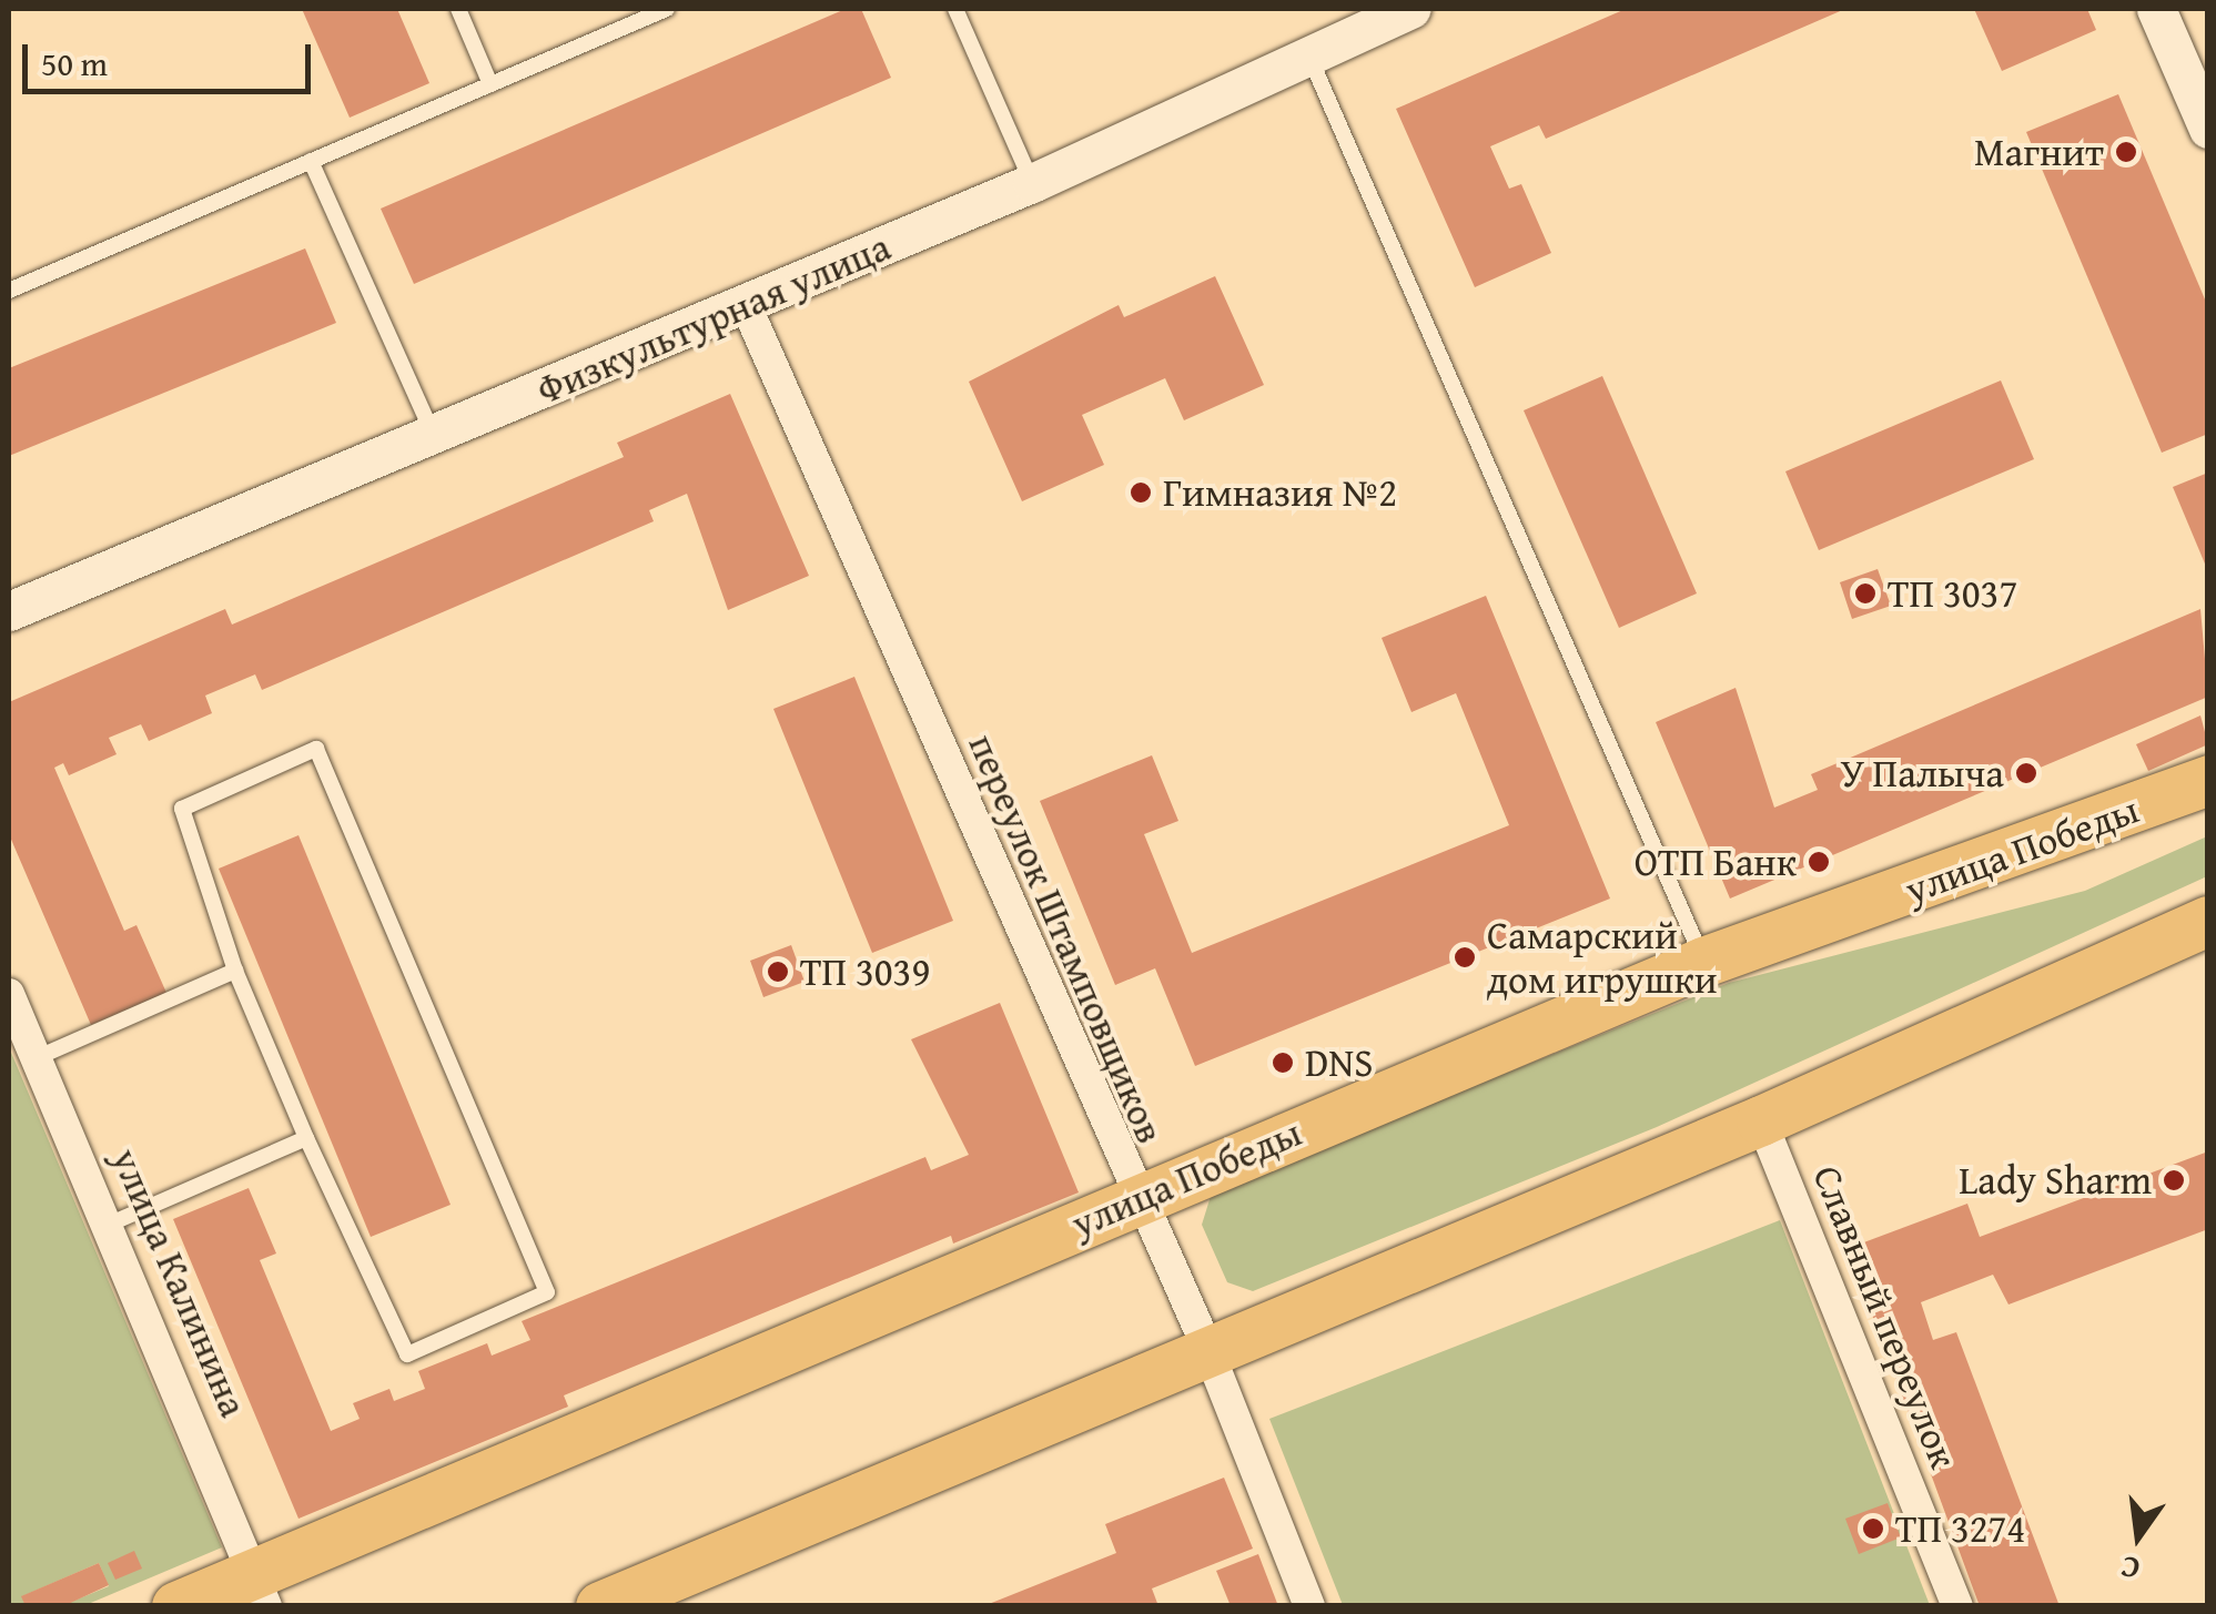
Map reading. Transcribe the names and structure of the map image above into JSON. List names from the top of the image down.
{
  "streets": {
    "main road": ["улица Победы"],
    "street": [
      "Физкультурная улица",
      "переулок Штамповщиков",
      "улица Калинина",
      "Славный переулок"
    ]
  },
  "crossings": [
    ["Физкультурная улица", "переулок Штамповщиков"],
    ["улица Победы", "переулок Штамповщиков"],
    ["улица Победы", "улица Калинина"]
  ],
  "places": [
    "Магнит",
    "Гимназия №2",
    "ТП 3037",
    "У Палыча",
    "ОТП Банк",
    "Самарский дом игрушки",
    "ТП 3039",
    "DNS",
    "Lady Sharm",
    "ТП 3274"
  ],
  "scale_bar": "50 m",
  "north": "bottom"
}
